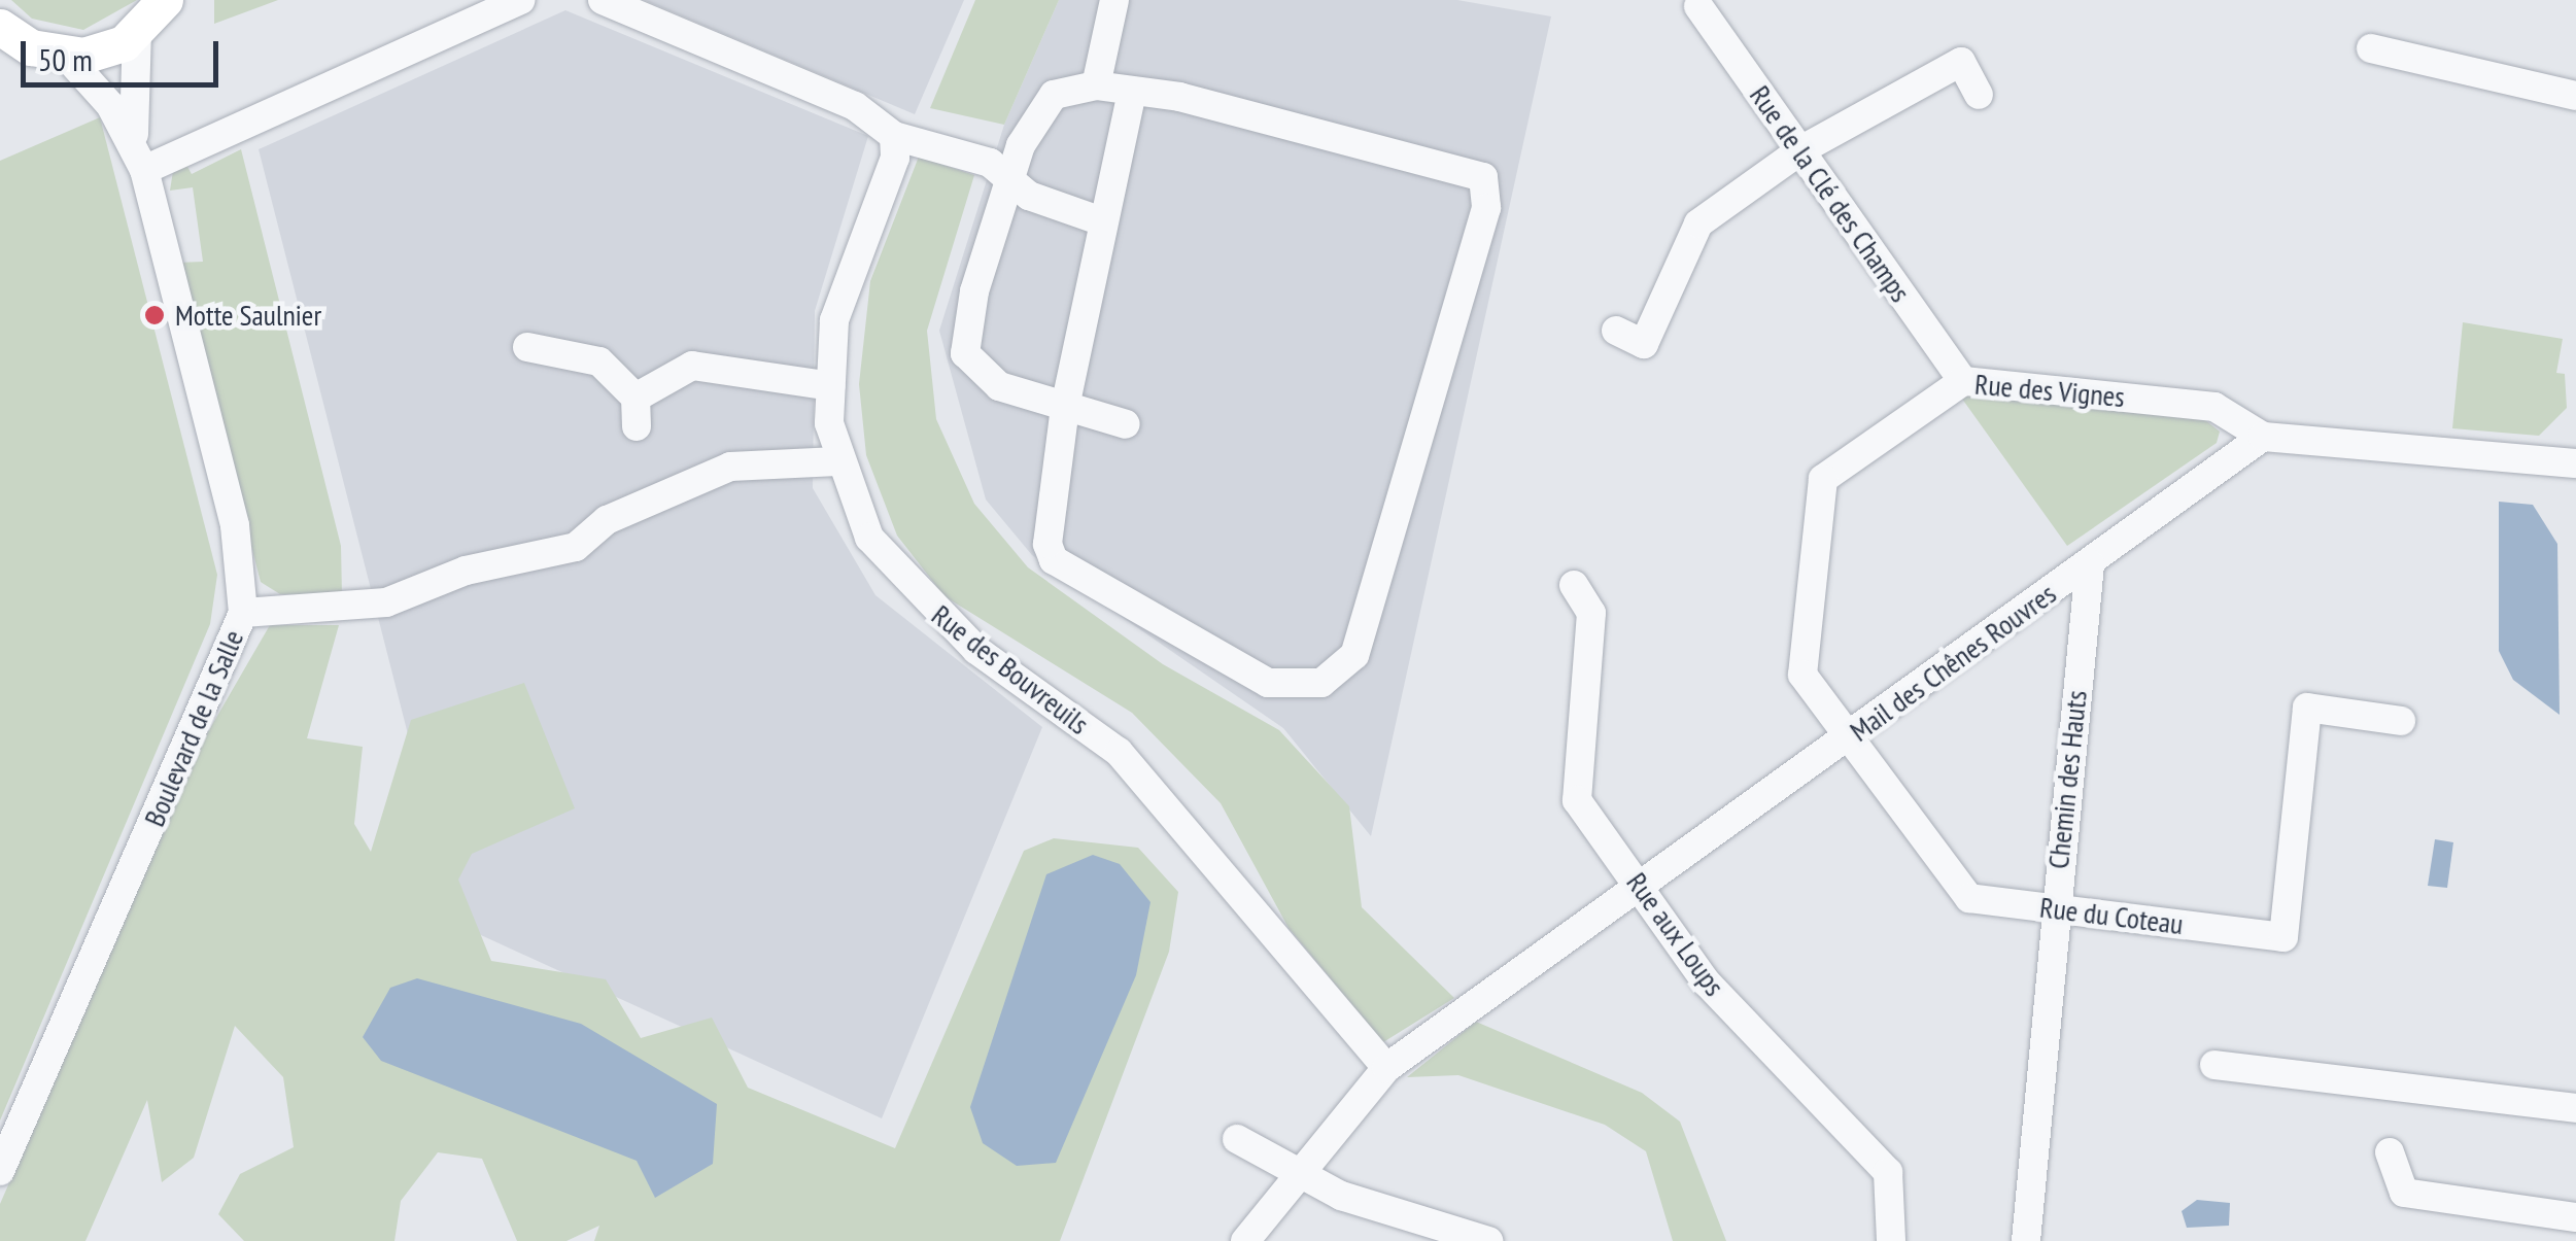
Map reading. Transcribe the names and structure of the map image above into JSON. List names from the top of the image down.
{
  "streets": {
    "street": [
      "Rue de la Clé des Champs",
      "Rue des Vignes",
      "Mail des Chênes Rouvres",
      "Rue des Bouvreuils",
      "Boulevard de la Salle",
      "Chemin des Hauts",
      "Rue du Coteau",
      "Rue aux Loups"
    ]
  },
  "crossings": [
    ["Rue de la Clé des Champs", "Rue des Vignes"],
    ["Rue des Vignes", "Mail des Chênes Rouvres"],
    ["Rue des Vignes", "Rue du Coteau"],
    ["Mail des Chênes Rouvres", "Rue des Bouvreuils"],
    ["Mail des Chênes Rouvres", "Chemin des Hauts"],
    ["Mail des Chênes Rouvres", "Rue du Coteau"],
    ["Mail des Chênes Rouvres", "Rue aux Loups"],
    ["Chemin des Hauts", "Rue du Coteau"]
  ],
  "places": ["Motte Saulnier"],
  "scale_bar": "50 m"
}
